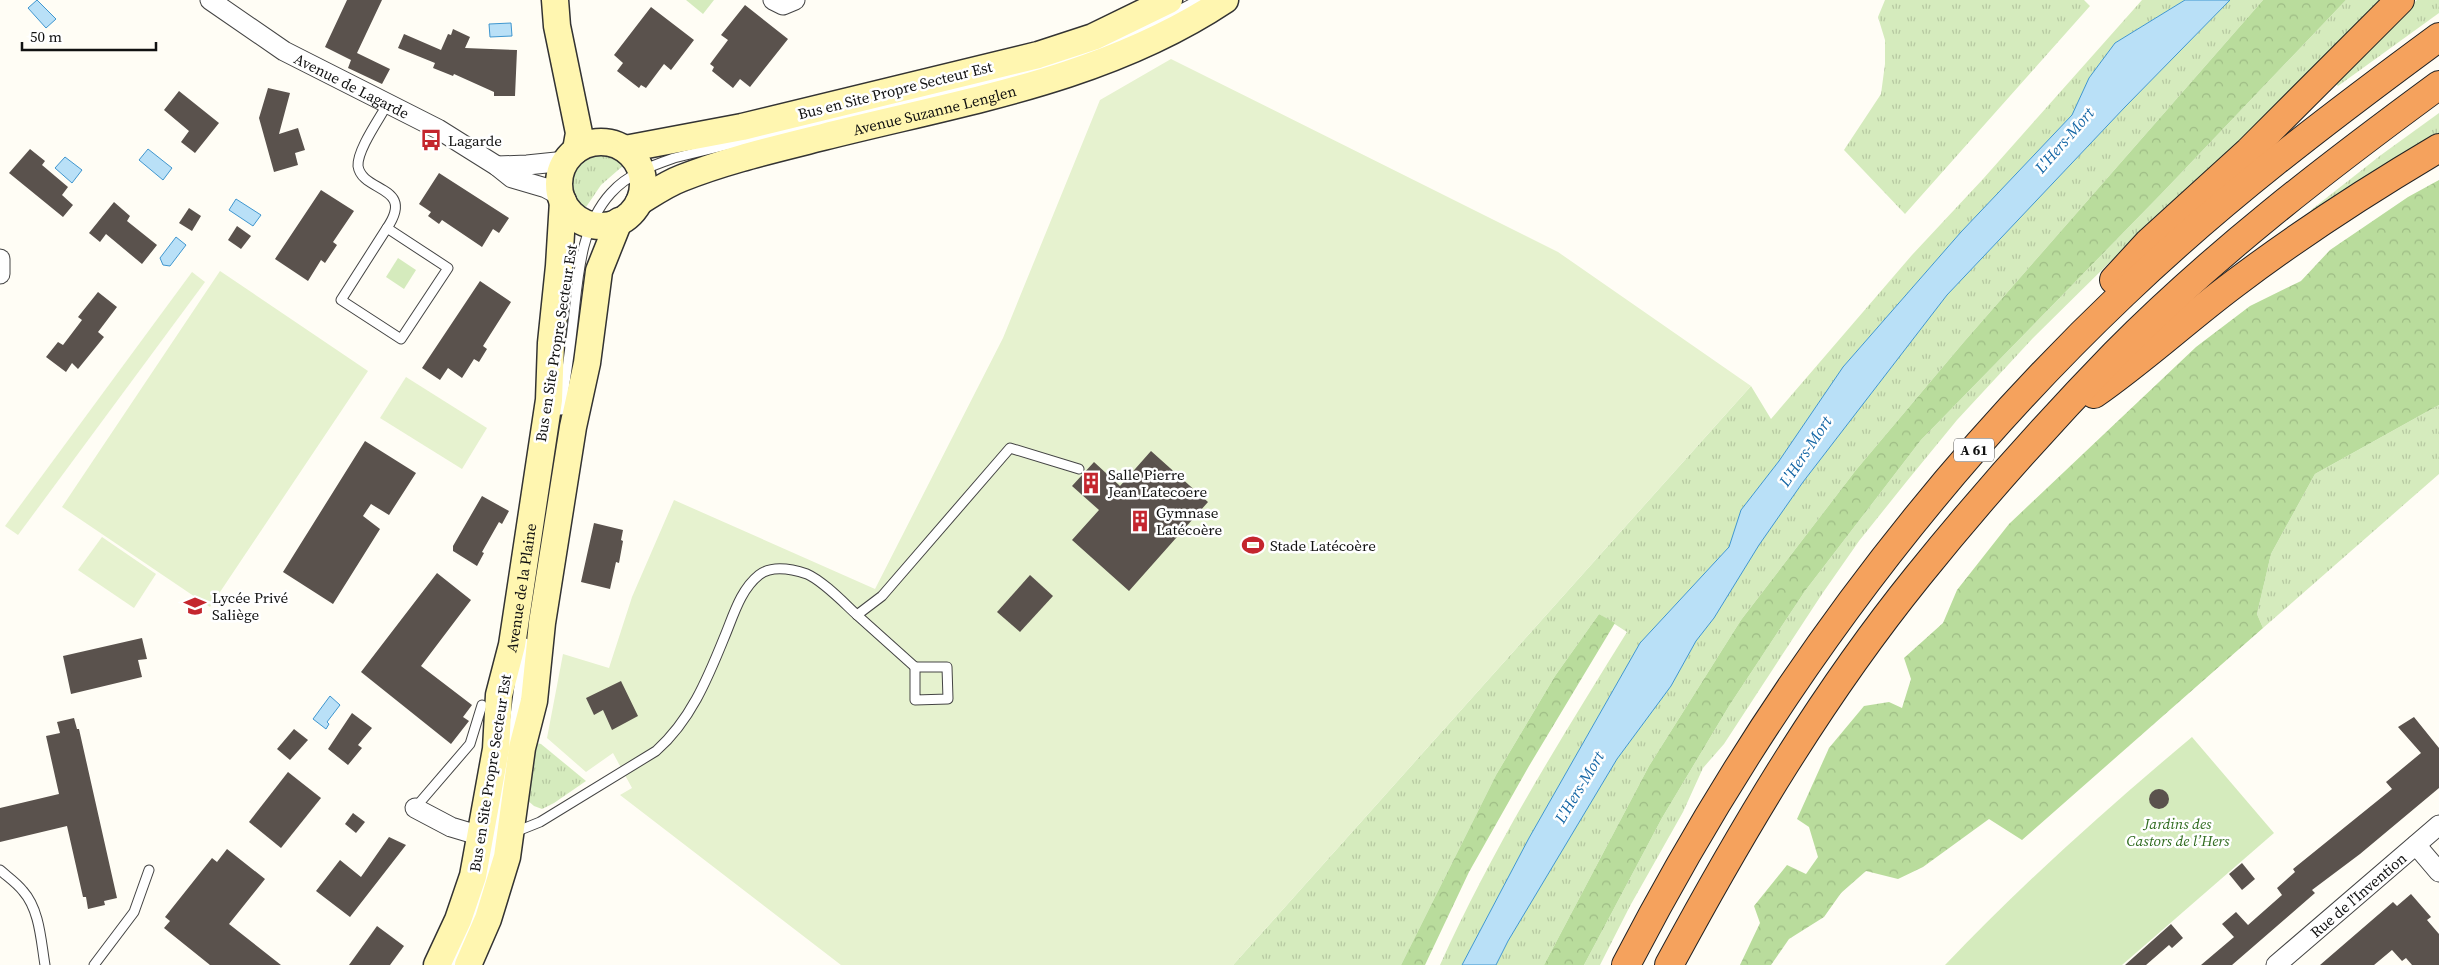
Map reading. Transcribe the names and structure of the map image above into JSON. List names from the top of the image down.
{
  "streets": {
    "highway": ["A 61"],
    "street": [
      "Avenue de Lagarde",
      "Avenue Suzanne Lenglen",
      "Avenue de la Plaine",
      "Rue de l'Invention"
    ],
    "lane": ["Bus en Site Propre Secteur Est"]
  },
  "crossings": [
    ["Avenue de Lagarde", "Avenue de la Plaine"],
    ["Avenue Suzanne Lenglen", "Avenue de la Plaine"]
  ],
  "water": ["L'Hers-Mort"],
  "parks": ["Jardins des Castors de l’Hers"],
  "places": {
    "bus stop": ["Lagarde"],
    "building": ["Salle Pierre Jean Latecoere", "Gymnase Latécoère"],
    "sports": ["Stade Latécoère"],
    "school or university": ["Lycée Privé Saliège"]
  },
  "scale_bar": "50 m"
}
